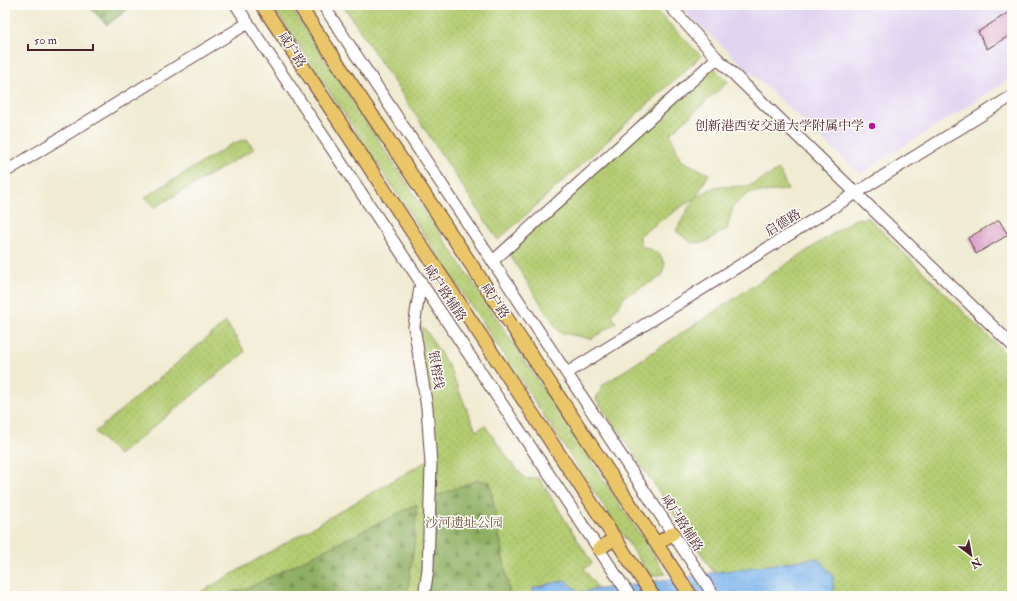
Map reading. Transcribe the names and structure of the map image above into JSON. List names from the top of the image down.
{
  "streets": {
    "main road": ["咸户路"],
    "street": ["启德路", "咸户路辅路", "银榕线"]
  },
  "crossings": [
    ["启德路", "咸户路辅路"],
    ["咸户路辅路", "银榕线"]
  ],
  "parks": ["沙河遗址公园"],
  "places": ["创新港西安交通大学附属中学"],
  "scale_bar": "50 m",
  "north": "bottom right"
}
